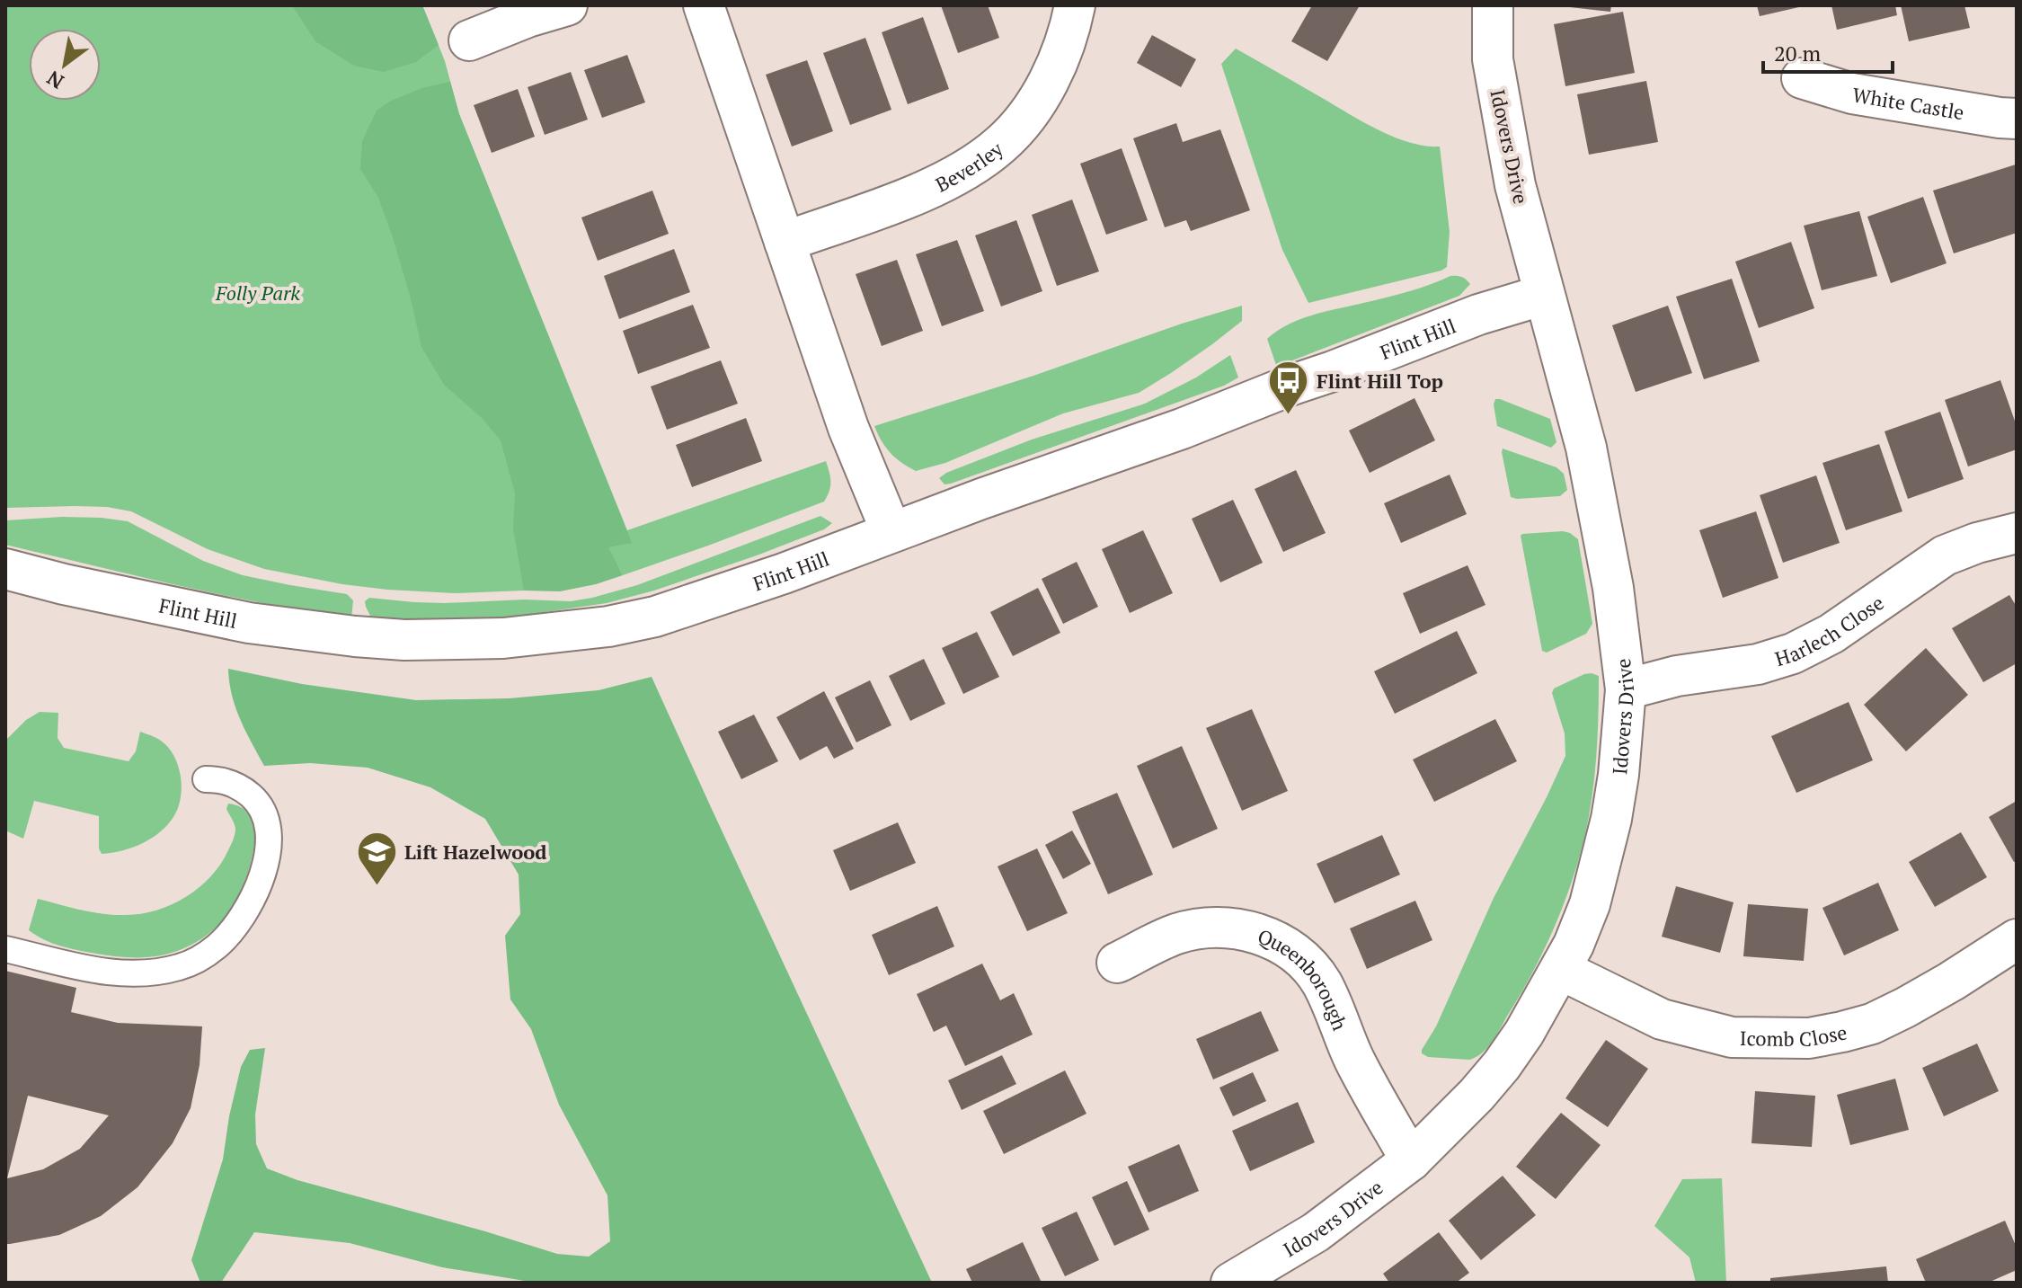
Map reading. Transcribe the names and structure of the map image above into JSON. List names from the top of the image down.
{
  "streets": {
    "street": [
      "White Castle",
      "Idovers Drive",
      "Beverley",
      "Flint Hill",
      "Harlech Close",
      "Queenborough",
      "Icomb Close"
    ]
  },
  "crossings": [
    ["Idovers Drive", "Flint Hill"],
    ["Idovers Drive", "Harlech Close"],
    ["Idovers Drive", "Queenborough"],
    ["Idovers Drive", "Icomb Close"]
  ],
  "parks": ["Folly Park"],
  "places": {
    "bus stop": ["Flint Hill Top"],
    "school or university": ["Lift Hazelwood"]
  },
  "scale_bar": "20 m",
  "north": "bottom left"
}
